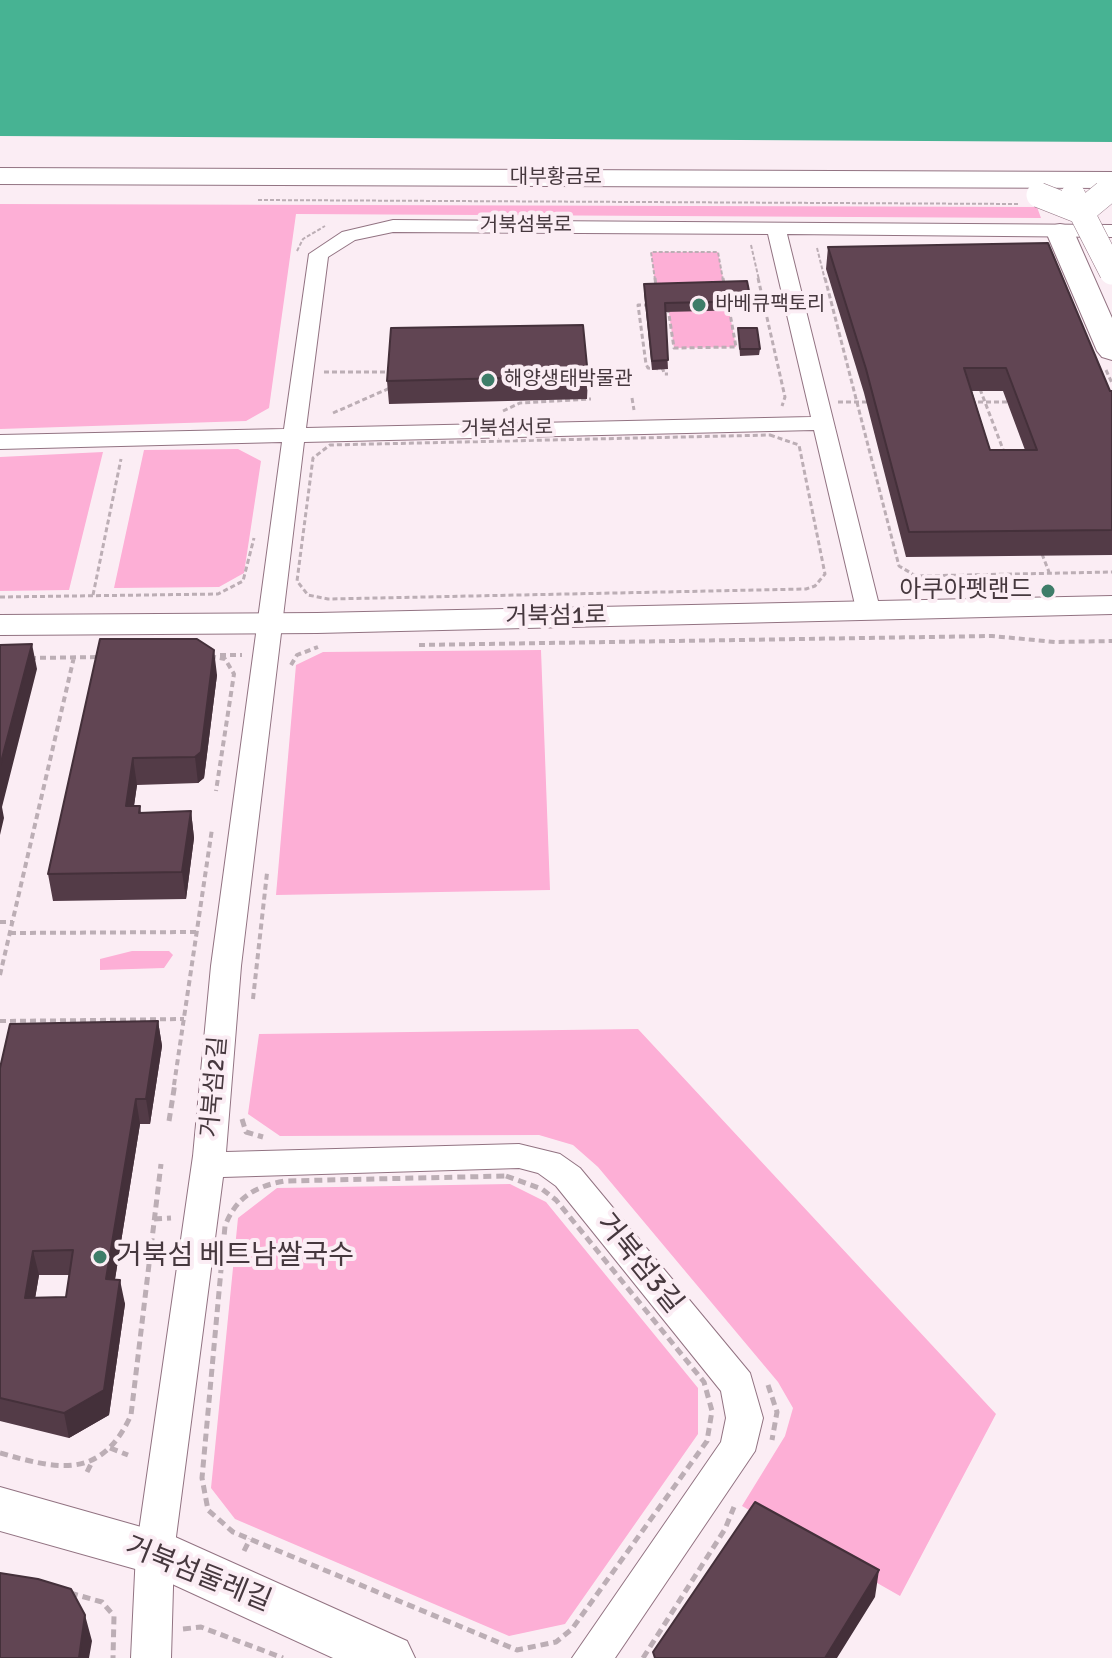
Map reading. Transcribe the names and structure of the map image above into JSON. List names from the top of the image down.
{
  "streets": {
    "main road": ["대부황금로"],
    "street": [
      "거북섬북로",
      "거북섬서로",
      "거북섬1로",
      "거북섬2길",
      "거북섬3길",
      "거북섬둘레길"
    ]
  },
  "crossings": [
    ["거북섬북로", "거북섬서로"],
    ["거북섬북로", "거북섬1로"],
    ["거북섬북로", "거북섬2길"],
    ["거북섬1로", "거북섬2길"],
    ["거북섬2길", "거북섬3길"],
    ["거북섬2길", "거북섬둘레길"]
  ],
  "places": [
    "바베큐팩토리",
    "해양생태박물관",
    "아쿠아펫랜드",
    "거북섬 베트남쌀국수"
  ]
}
